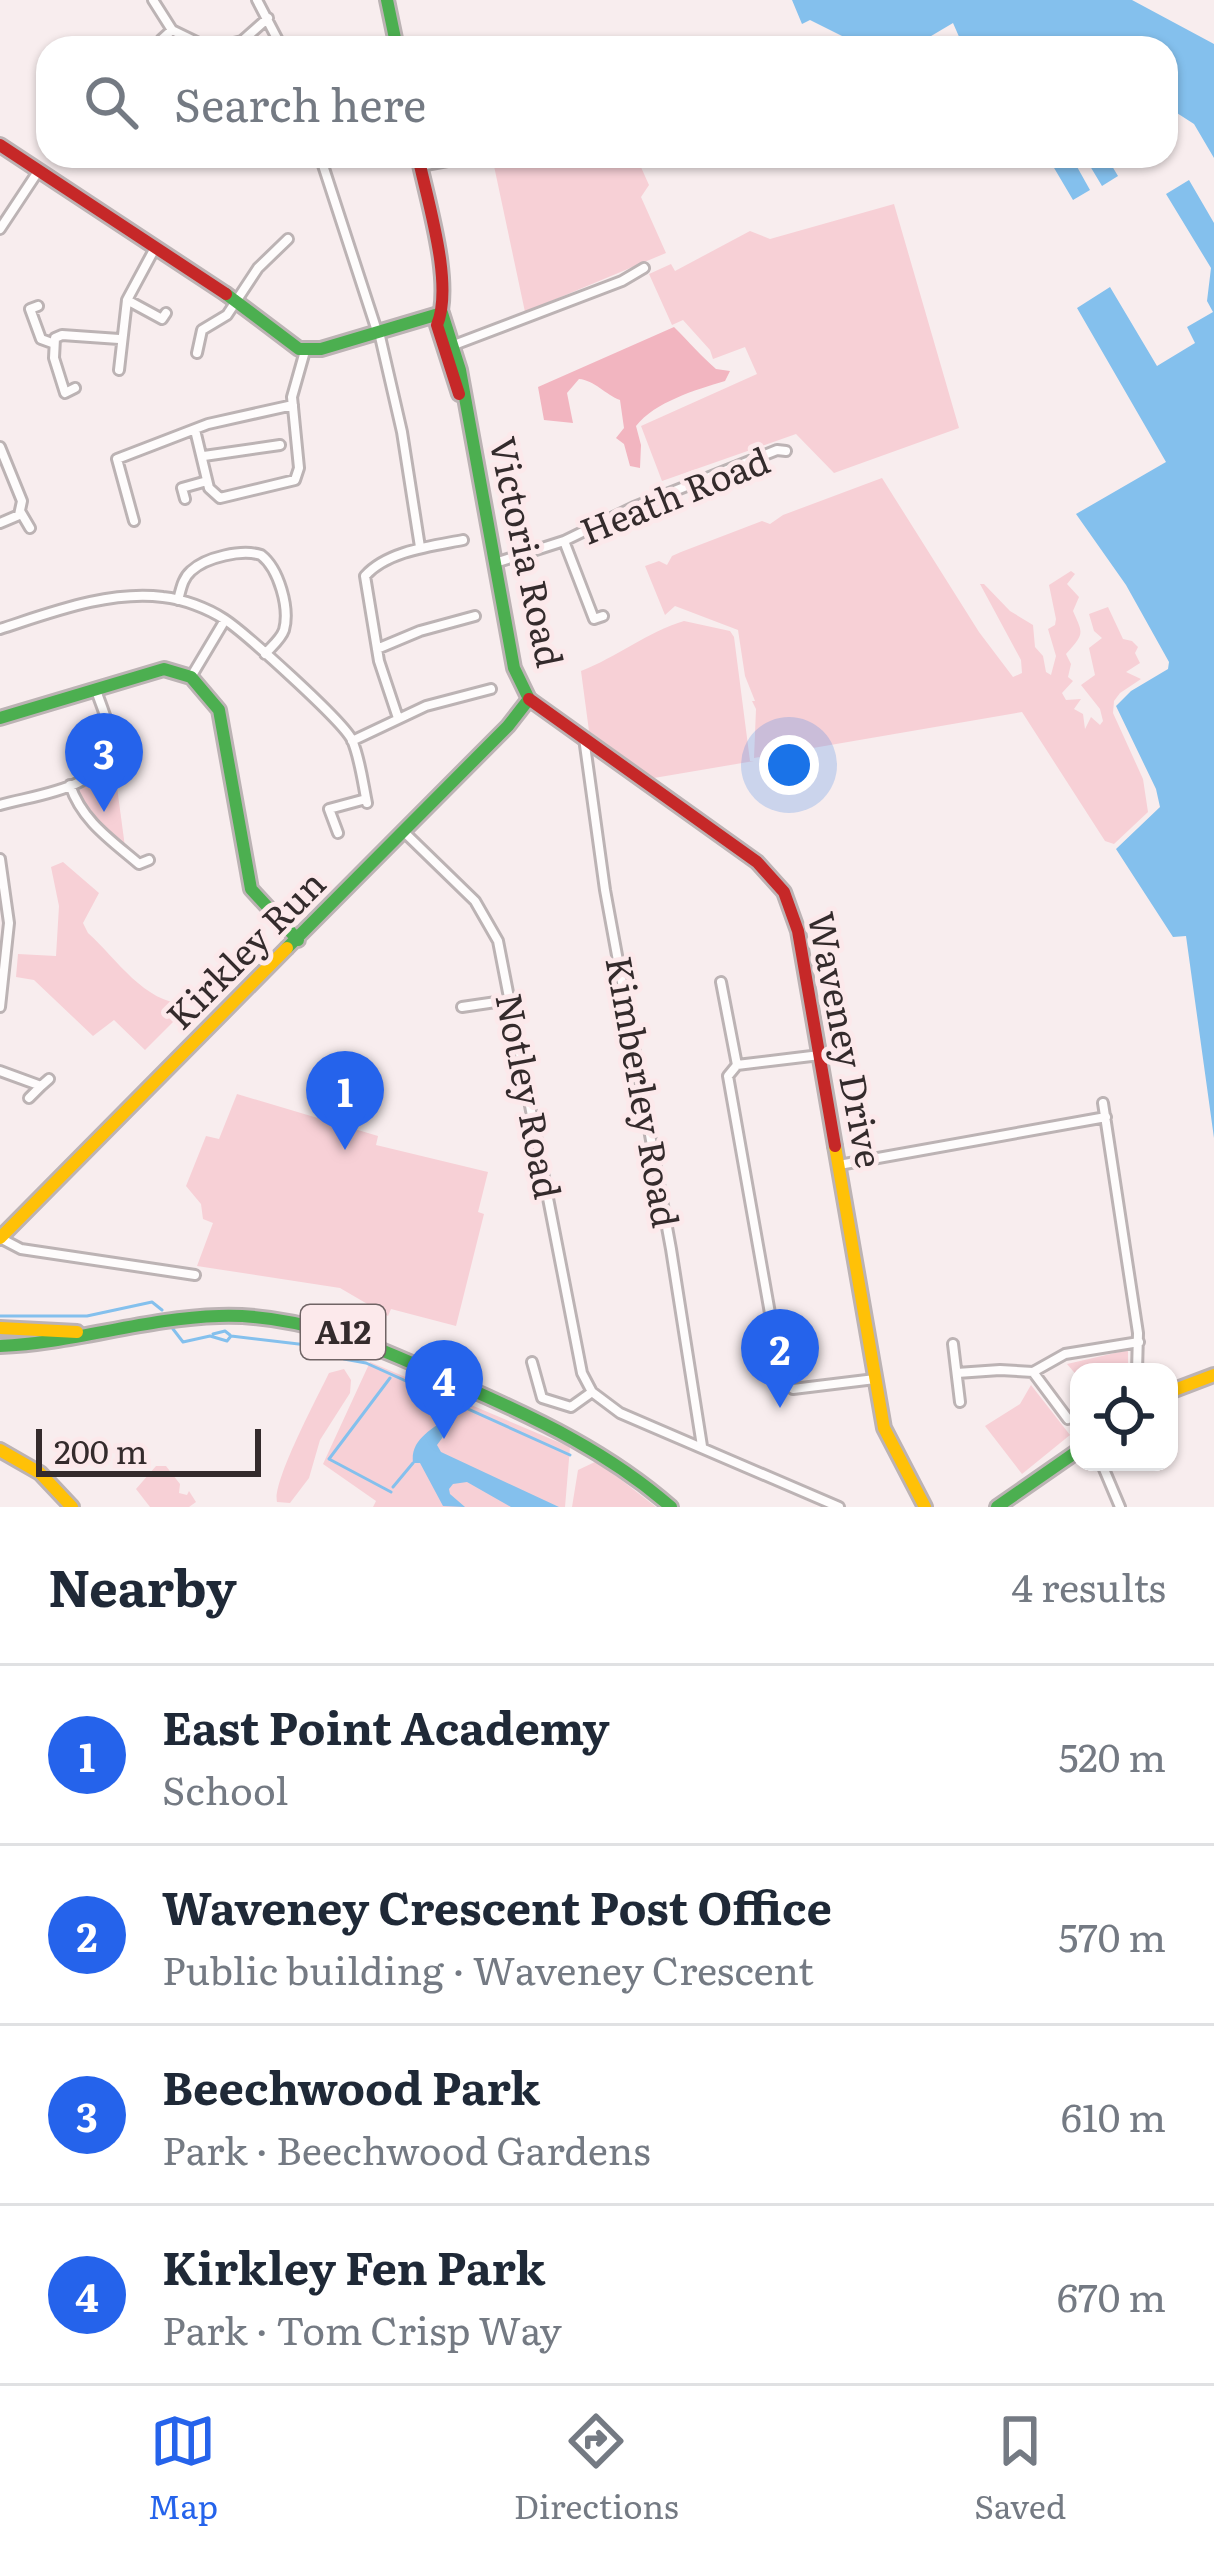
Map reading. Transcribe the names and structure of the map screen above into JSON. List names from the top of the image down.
{
  "streets": {
    "main road": [
      "Victoria Road",
      "Kirkley Run",
      "Waveney Drive",
      "A12"
    ],
    "street": ["Heath Road", "Kimberley Road", "Notley Road"]
  },
  "crossings": [
    ["Heath Road", "Victoria Road"],
    ["Victoria Road", "Kirkley Run"],
    ["Victoria Road", "Waveney Drive"],
    ["Kirkley Run", "Waveney Drive"],
    ["Kirkley Run", "Notley Road"],
    ["Waveney Drive", "Kimberley Road"]
  ],
  "scale_bar": "200 m",
  "page": {
    "search": "Search here",
    "pins": [
      "3",
      "1",
      "2",
      "4"
    ],
    "scale": "200 m",
    "heading": ["Nearby", "4 results"],
    "list": [
      {
        "mark": "1",
        "name": "East Point Academy",
        "note": "School",
        "value": "520 m"
      },
      {
        "mark": "2",
        "name": "Waveney Crescent Post Office",
        "note": "Public building · Waveney Crescent",
        "value": "570 m"
      },
      {
        "mark": "3",
        "name": "Beechwood Park",
        "note": "Park · Beechwood Gardens",
        "value": "610 m"
      },
      {
        "mark": "4",
        "name": "Kirkley Fen Park",
        "note": "Park · Tom Crisp Way",
        "value": "670 m"
      }
    ],
    "nav": ["Map", "Directions", "Saved"]
  }
}
